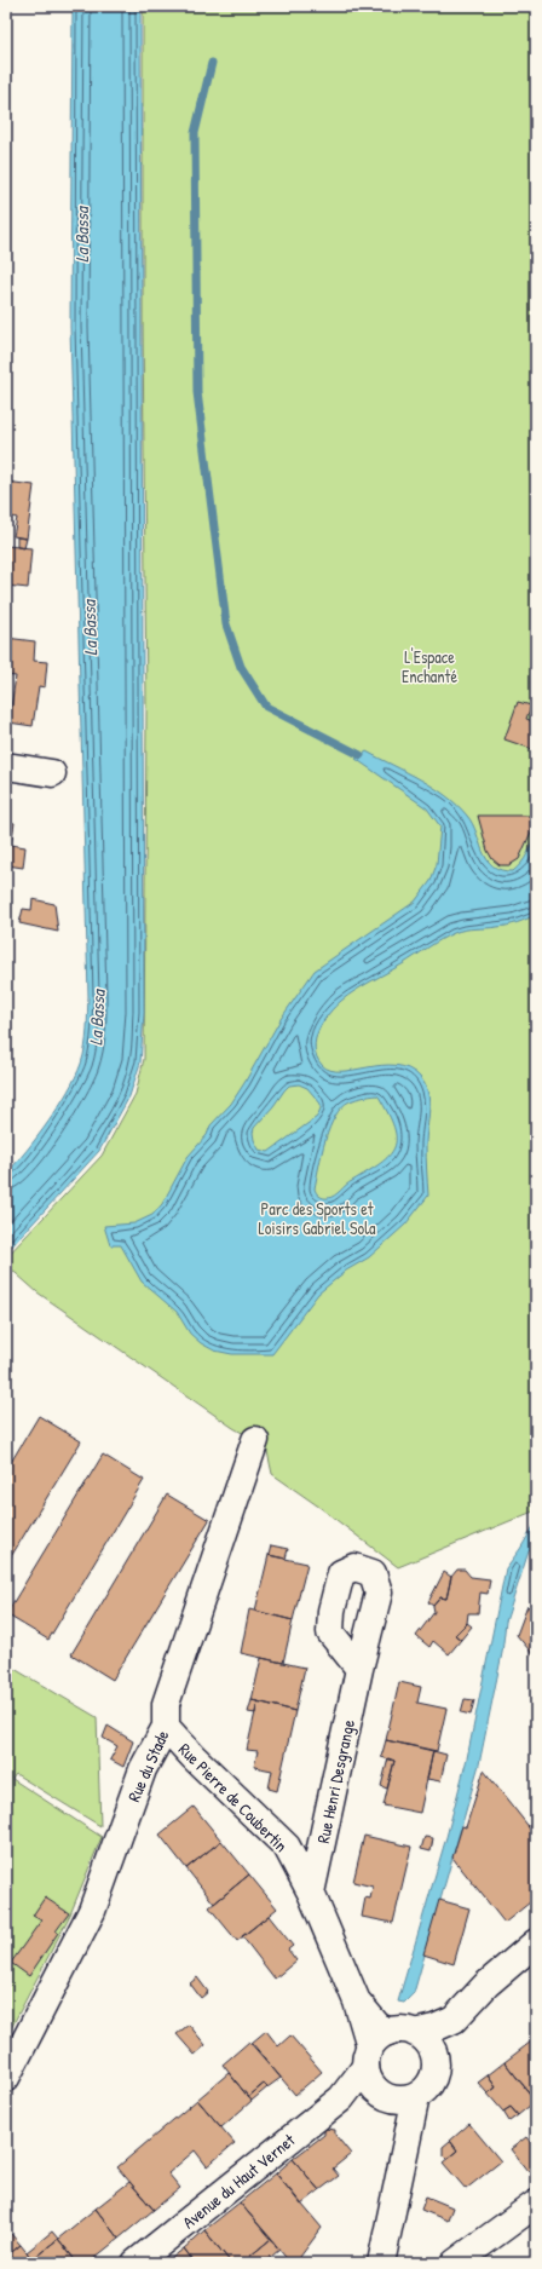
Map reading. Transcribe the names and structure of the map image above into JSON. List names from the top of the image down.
{
  "streets": {
    "street": [
      "Rue du Stade",
      "Rue Henri Desgrange",
      "Rue Pierre de Coubertin",
      "Avenue du Haut Vernet"
    ]
  },
  "crossings": [
    ["Rue du Stade", "Rue Pierre de Coubertin"],
    ["Rue Henri Desgrange", "Rue Pierre de Coubertin"],
    ["Rue Pierre de Coubertin", "Avenue du Haut Vernet"]
  ],
  "water": ["La Bassa"],
  "parks": ["L'Espace Enchanté", "Parc des Sports et Loisirs Gabriel Sola"]
}
